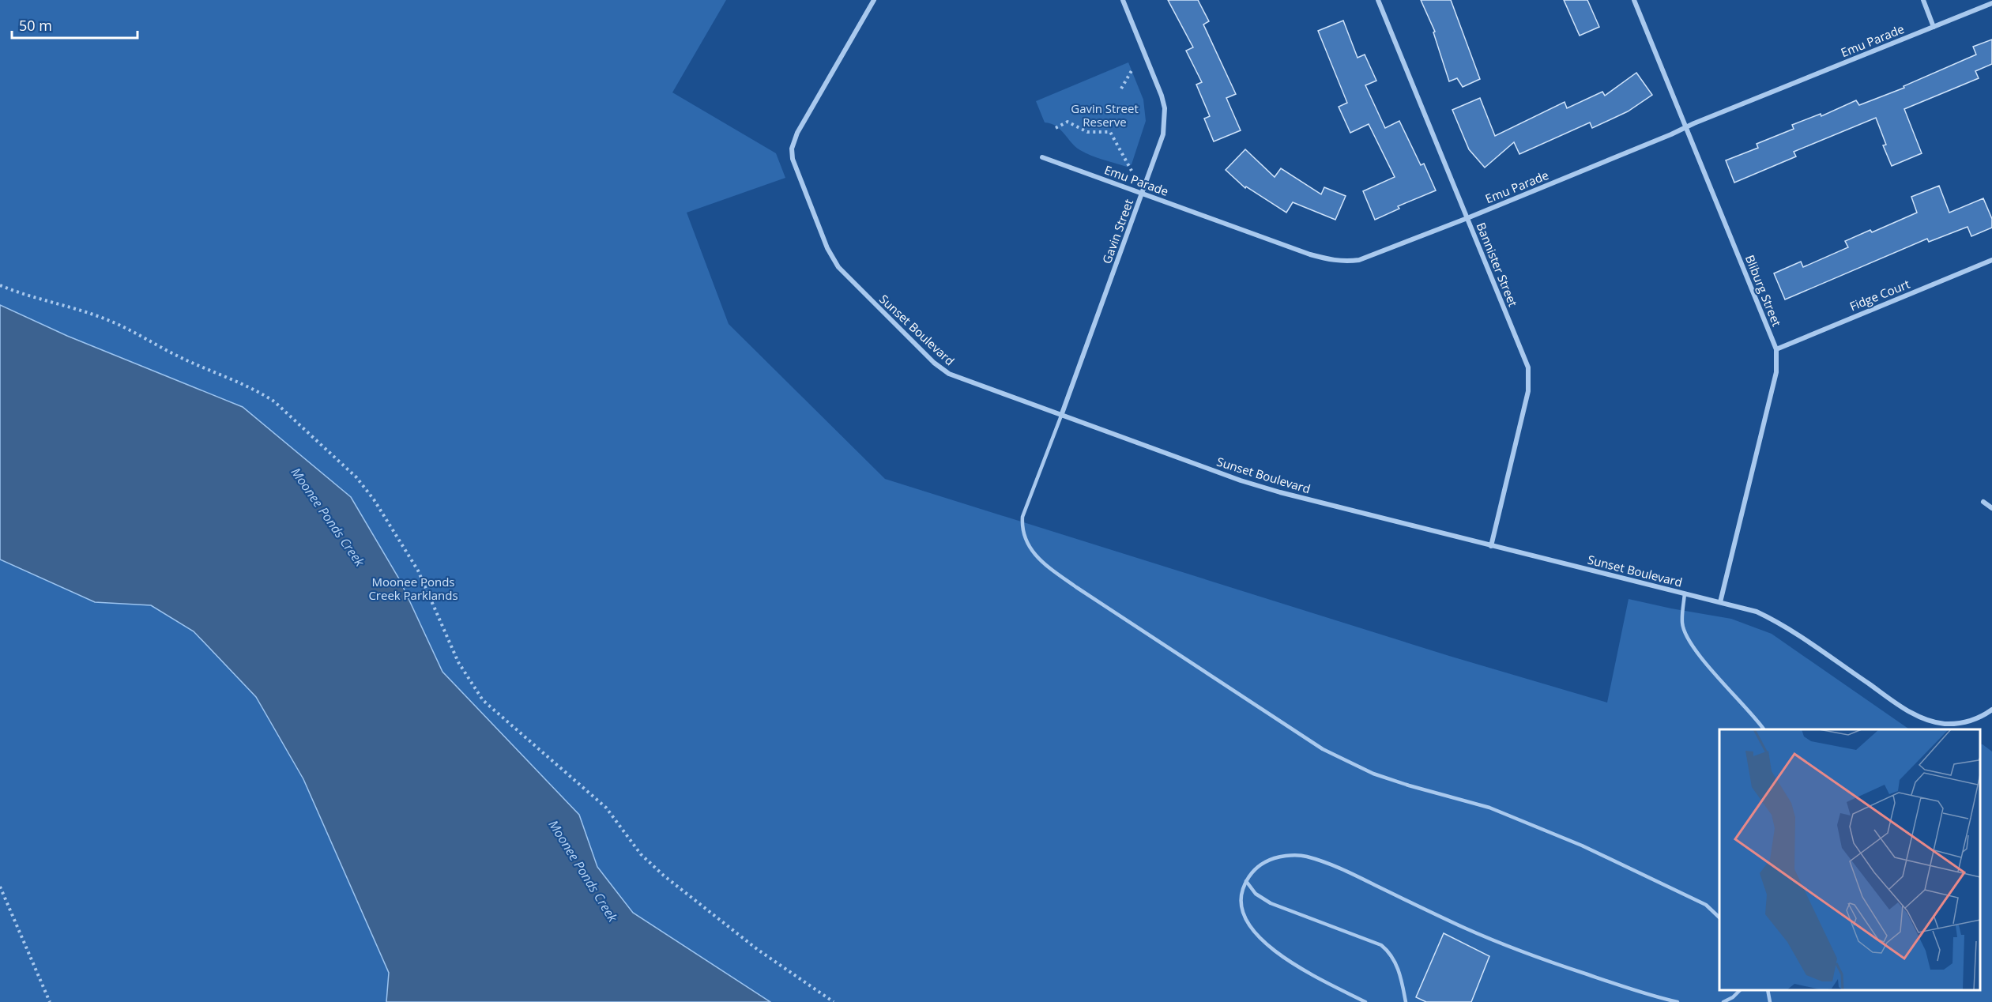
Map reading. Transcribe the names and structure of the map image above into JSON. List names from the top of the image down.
{
  "streets": {
    "street": [
      "Emu Parade",
      "Gavin Street",
      "Bannister Street",
      "Bliburg Street",
      "Fidge Court",
      "Sunset Boulevard"
    ]
  },
  "crossings": [
    ["Emu Parade", "Gavin Street"],
    ["Emu Parade", "Bannister Street"],
    ["Emu Parade", "Bliburg Street"],
    ["Gavin Street", "Sunset Boulevard"],
    ["Bannister Street", "Sunset Boulevard"],
    ["Bliburg Street", "Fidge Court"],
    ["Bliburg Street", "Sunset Boulevard"]
  ],
  "water": ["Moonee Ponds Creek"],
  "parks": ["Gavin Street Reserve", "Moonee Ponds Creek Parklands"],
  "scale_bar": "50 m"
}
